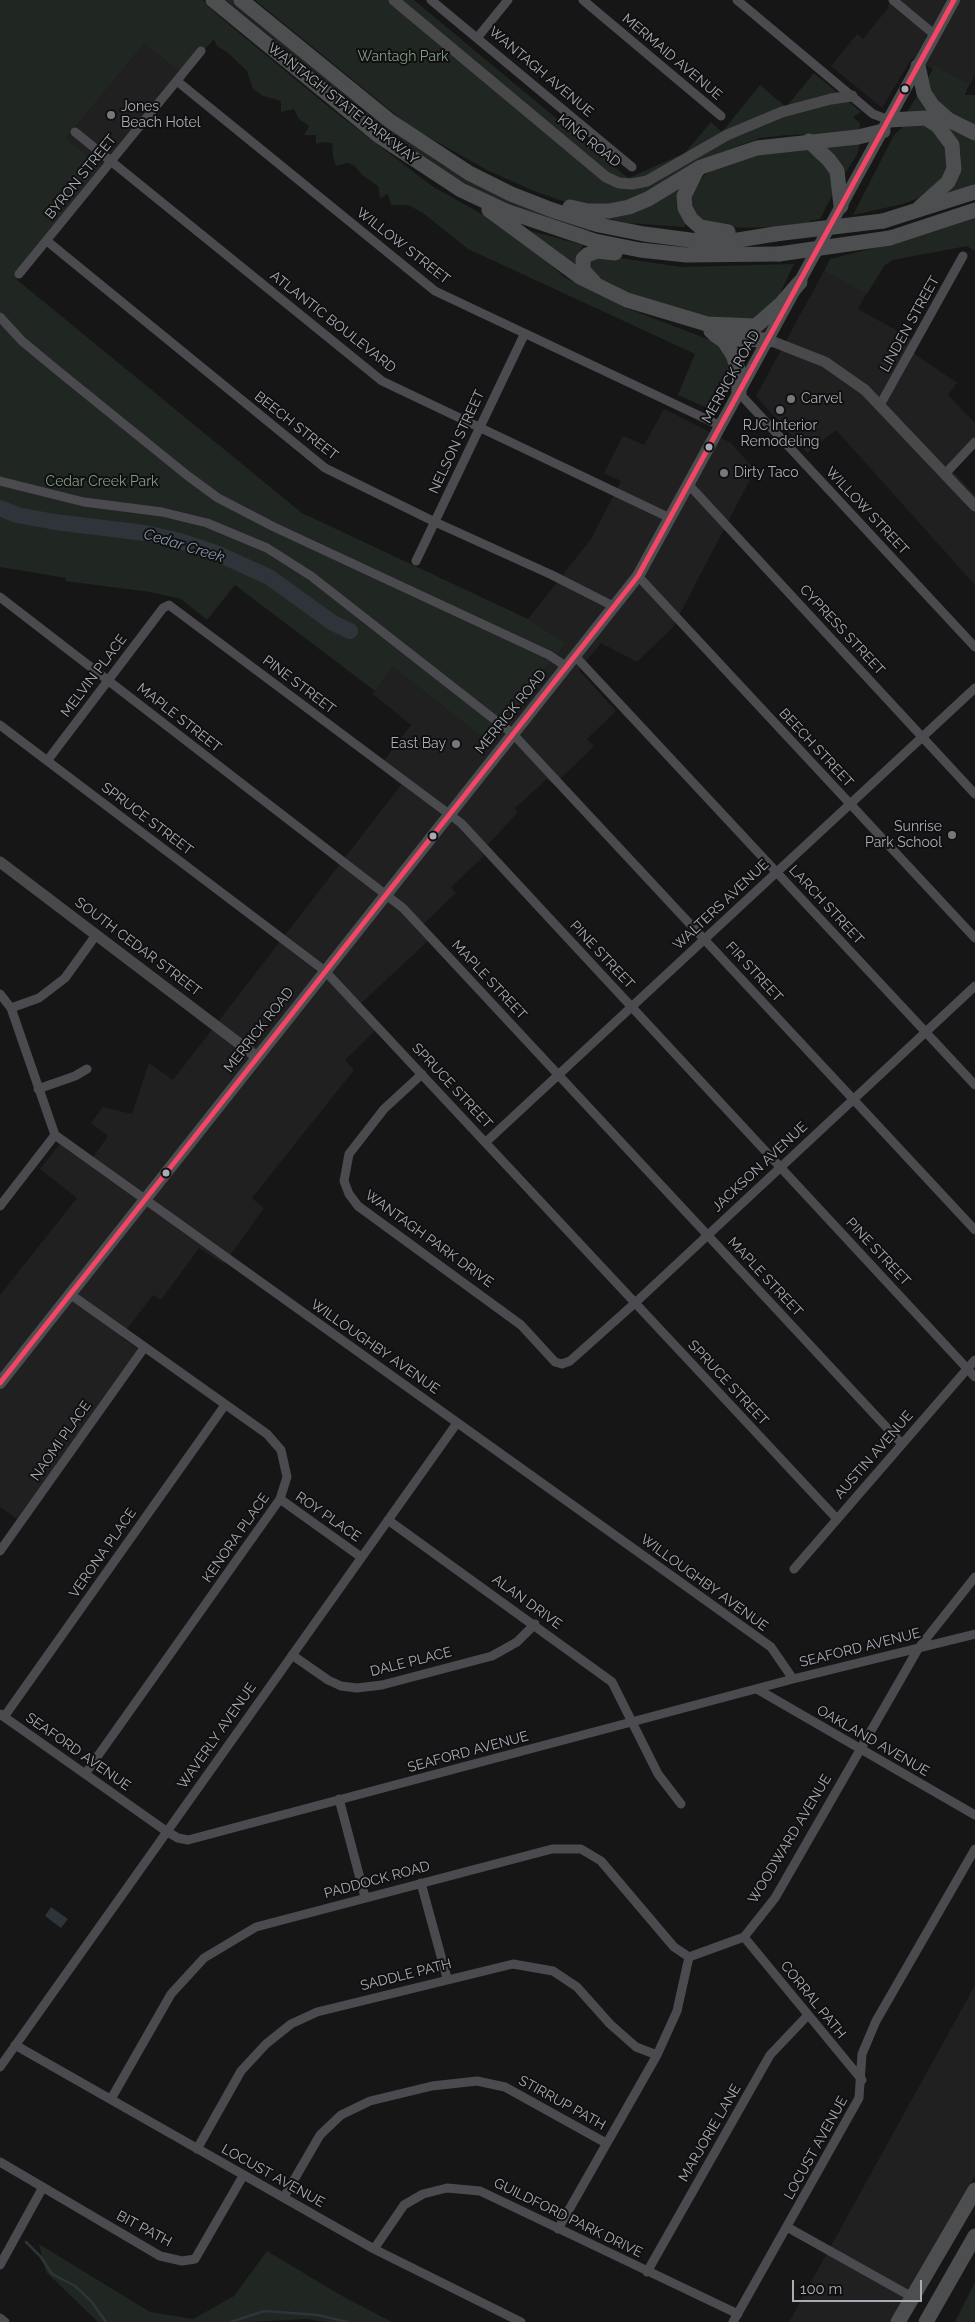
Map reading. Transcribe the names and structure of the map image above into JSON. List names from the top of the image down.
{
  "streets": {
    "highway": ["WANTAGH STATE PARKWAY"],
    "main road": ["MERRICK ROAD"],
    "street": [
      "MERMAID AVENUE",
      "WANTAGH AVENUE",
      "KING ROAD",
      "BYRON STREET",
      "WILLOW STREET",
      "ATLANTIC BOULEVARD",
      "LINDEN STREET",
      "BEECH STREET",
      "NELSON STREET",
      "CYPRESS STREET",
      "MELVIN PLACE",
      "PINE STREET",
      "MAPLE STREET",
      "SPRUCE STREET",
      "WALTERS AVENUE",
      "LARCH STREET",
      "SOUTH CEDAR STREET",
      "FIR STREET",
      "JACKSON AVENUE",
      "WANTAGH PARK DRIVE",
      "WILLOUGHBY AVENUE",
      "NAOMI PLACE",
      "AUSTIN AVENUE",
      "ROY PLACE",
      "KENORA PLACE",
      "VERONA PLACE",
      "ALAN DRIVE",
      "SEAFORD AVENUE",
      "DALE PLACE",
      "WAVERLY AVENUE",
      "OAKLAND AVENUE",
      "WOODWARD AVENUE",
      "PADDOCK ROAD",
      "SADDLE PATH",
      "CORRAL PATH",
      "STIRRUP PATH",
      "MARJORIE LANE",
      "LOCUST AVENUE",
      "GUILDFORD PARK DRIVE",
      "BIT PATH"
    ]
  },
  "crossings": [
    ["BYRON STREET", "WILLOW STREET"],
    ["BYRON STREET", "ATLANTIC BOULEVARD"],
    ["BYRON STREET", "BEECH STREET"],
    ["WILLOW STREET", "MERRICK ROAD"],
    ["WILLOW STREET", "NELSON STREET"],
    ["ATLANTIC BOULEVARD", "MERRICK ROAD"],
    ["ATLANTIC BOULEVARD", "NELSON STREET"],
    ["MERRICK ROAD", "BEECH STREET"],
    ["MERRICK ROAD", "CYPRESS STREET"],
    ["MERRICK ROAD", "PINE STREET"],
    ["MERRICK ROAD", "MAPLE STREET"],
    ["MERRICK ROAD", "SPRUCE STREET"],
    ["MERRICK ROAD", "LARCH STREET"],
    ["MERRICK ROAD", "SOUTH CEDAR STREET"],
    ["MERRICK ROAD", "FIR STREET"],
    ["MERRICK ROAD", "WILLOUGHBY AVENUE"],
    ["MERRICK ROAD", "KENORA PLACE"],
    ["BEECH STREET", "NELSON STREET"],
    ["BEECH STREET", "WALTERS AVENUE"],
    ["CYPRESS STREET", "WALTERS AVENUE"],
    ["MELVIN PLACE", "PINE STREET"],
    ["MELVIN PLACE", "MAPLE STREET"],
    ["MELVIN PLACE", "SPRUCE STREET"],
    ["PINE STREET", "WALTERS AVENUE"],
    ["PINE STREET", "JACKSON AVENUE"],
    ["PINE STREET", "AUSTIN AVENUE"],
    ["MAPLE STREET", "WALTERS AVENUE"],
    ["MAPLE STREET", "JACKSON AVENUE"],
    ["MAPLE STREET", "AUSTIN AVENUE"],
    ["SPRUCE STREET", "WALTERS AVENUE"],
    ["SPRUCE STREET", "JACKSON AVENUE"],
    ["SPRUCE STREET", "WANTAGH PARK DRIVE"],
    ["SPRUCE STREET", "AUSTIN AVENUE"],
    ["WALTERS AVENUE", "LARCH STREET"],
    ["WALTERS AVENUE", "FIR STREET"],
    ["LARCH STREET", "JACKSON AVENUE"],
    ["FIR STREET", "JACKSON AVENUE"],
    ["JACKSON AVENUE", "WANTAGH PARK DRIVE"],
    ["WILLOUGHBY AVENUE", "SEAFORD AVENUE"],
    ["WILLOUGHBY AVENUE", "WAVERLY AVENUE"],
    ["NAOMI PLACE", "KENORA PLACE"],
    ["ROY PLACE", "KENORA PLACE"],
    ["ROY PLACE", "WAVERLY AVENUE"],
    ["KENORA PLACE", "VERONA PLACE"],
    ["KENORA PLACE", "SEAFORD AVENUE"],
    ["VERONA PLACE", "SEAFORD AVENUE"],
    ["ALAN DRIVE", "SEAFORD AVENUE"],
    ["ALAN DRIVE", "DALE PLACE"],
    ["ALAN DRIVE", "WAVERLY AVENUE"],
    ["SEAFORD AVENUE", "WAVERLY AVENUE"],
    ["SEAFORD AVENUE", "OAKLAND AVENUE"],
    ["SEAFORD AVENUE", "WOODWARD AVENUE"],
    ["DALE PLACE", "WAVERLY AVENUE"],
    ["WAVERLY AVENUE", "LOCUST AVENUE"],
    ["OAKLAND AVENUE", "WOODWARD AVENUE"],
    ["WOODWARD AVENUE", "PADDOCK ROAD"],
    ["WOODWARD AVENUE", "CORRAL PATH"],
    ["PADDOCK ROAD", "LOCUST AVENUE"],
    ["SADDLE PATH", "LOCUST AVENUE"],
    ["CORRAL PATH", "MARJORIE LANE"],
    ["CORRAL PATH", "LOCUST AVENUE"],
    ["STIRRUP PATH", "LOCUST AVENUE"],
    ["MARJORIE LANE", "GUILDFORD PARK DRIVE"],
    ["LOCUST AVENUE", "GUILDFORD PARK DRIVE"],
    ["LOCUST AVENUE", "BIT PATH"]
  ],
  "water": ["Cedar Creek"],
  "parks": ["Wantagh Park", "Cedar Creek Park"],
  "places": [
    "Jones Beach Hotel",
    "Carvel",
    "RJC Interior Remodeling",
    "Dirty Taco",
    "East Bay",
    "Sunrise Park School"
  ],
  "scale_bar": "100 m"
}
